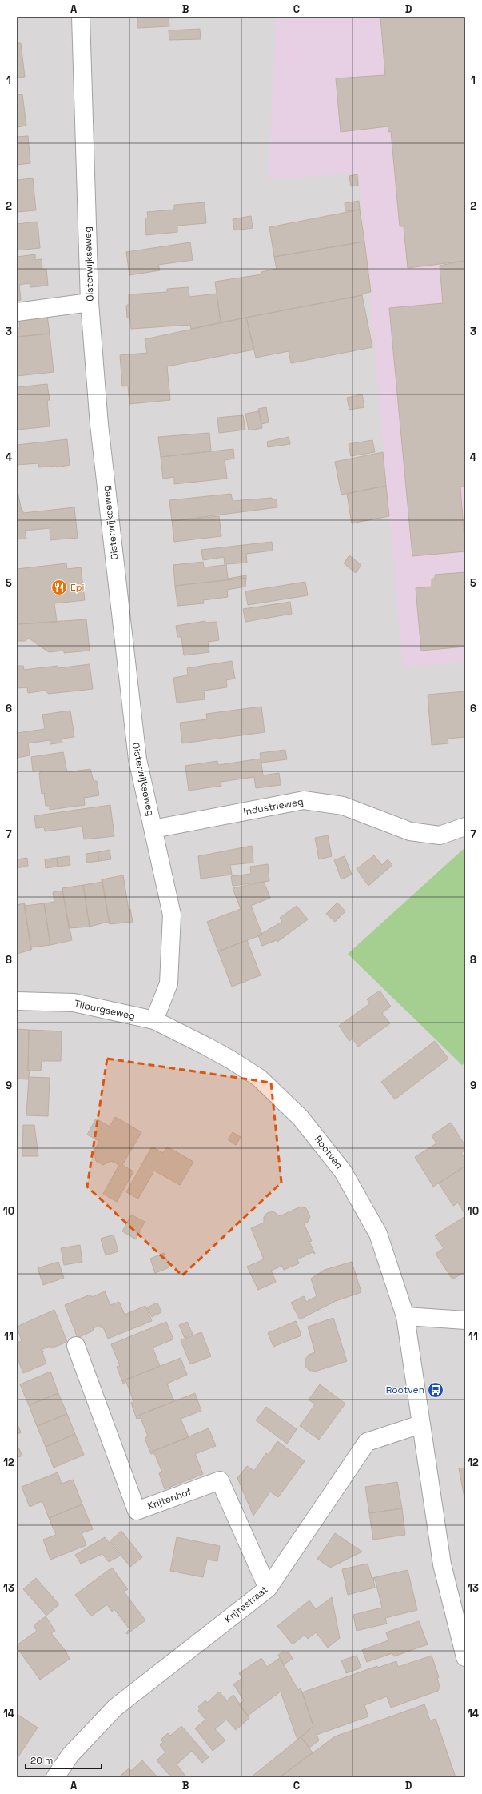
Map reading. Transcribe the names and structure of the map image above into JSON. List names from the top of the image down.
{
  "streets": {
    "street": [
      "Oisterwijkseweg",
      "Industrieweg",
      "Tilburgseweg",
      "Rootven",
      "Krijtenhof",
      "Krijtestraat"
    ]
  },
  "crossings": [
    ["Oisterwijkseweg", "Industrieweg"],
    ["Oisterwijkseweg", "Tilburgseweg"],
    ["Oisterwijkseweg", "Rootven"],
    ["Tilburgseweg", "Rootven"],
    ["Rootven", "Krijtestraat"],
    ["Krijtenhof", "Krijtestraat"]
  ],
  "places": {
    "restaurant": ["Epi"],
    "bus stop": ["Rootven"]
  },
  "scale_bar": "20 m",
  "grid": {
    "columns": [
      "A",
      "B",
      "C",
      "D"
    ],
    "rows": [
      "1",
      "2",
      "3",
      "4",
      "5",
      "6",
      "7",
      "8",
      "9",
      "10",
      "11",
      "12",
      "13",
      "14"
    ]
  }
}
